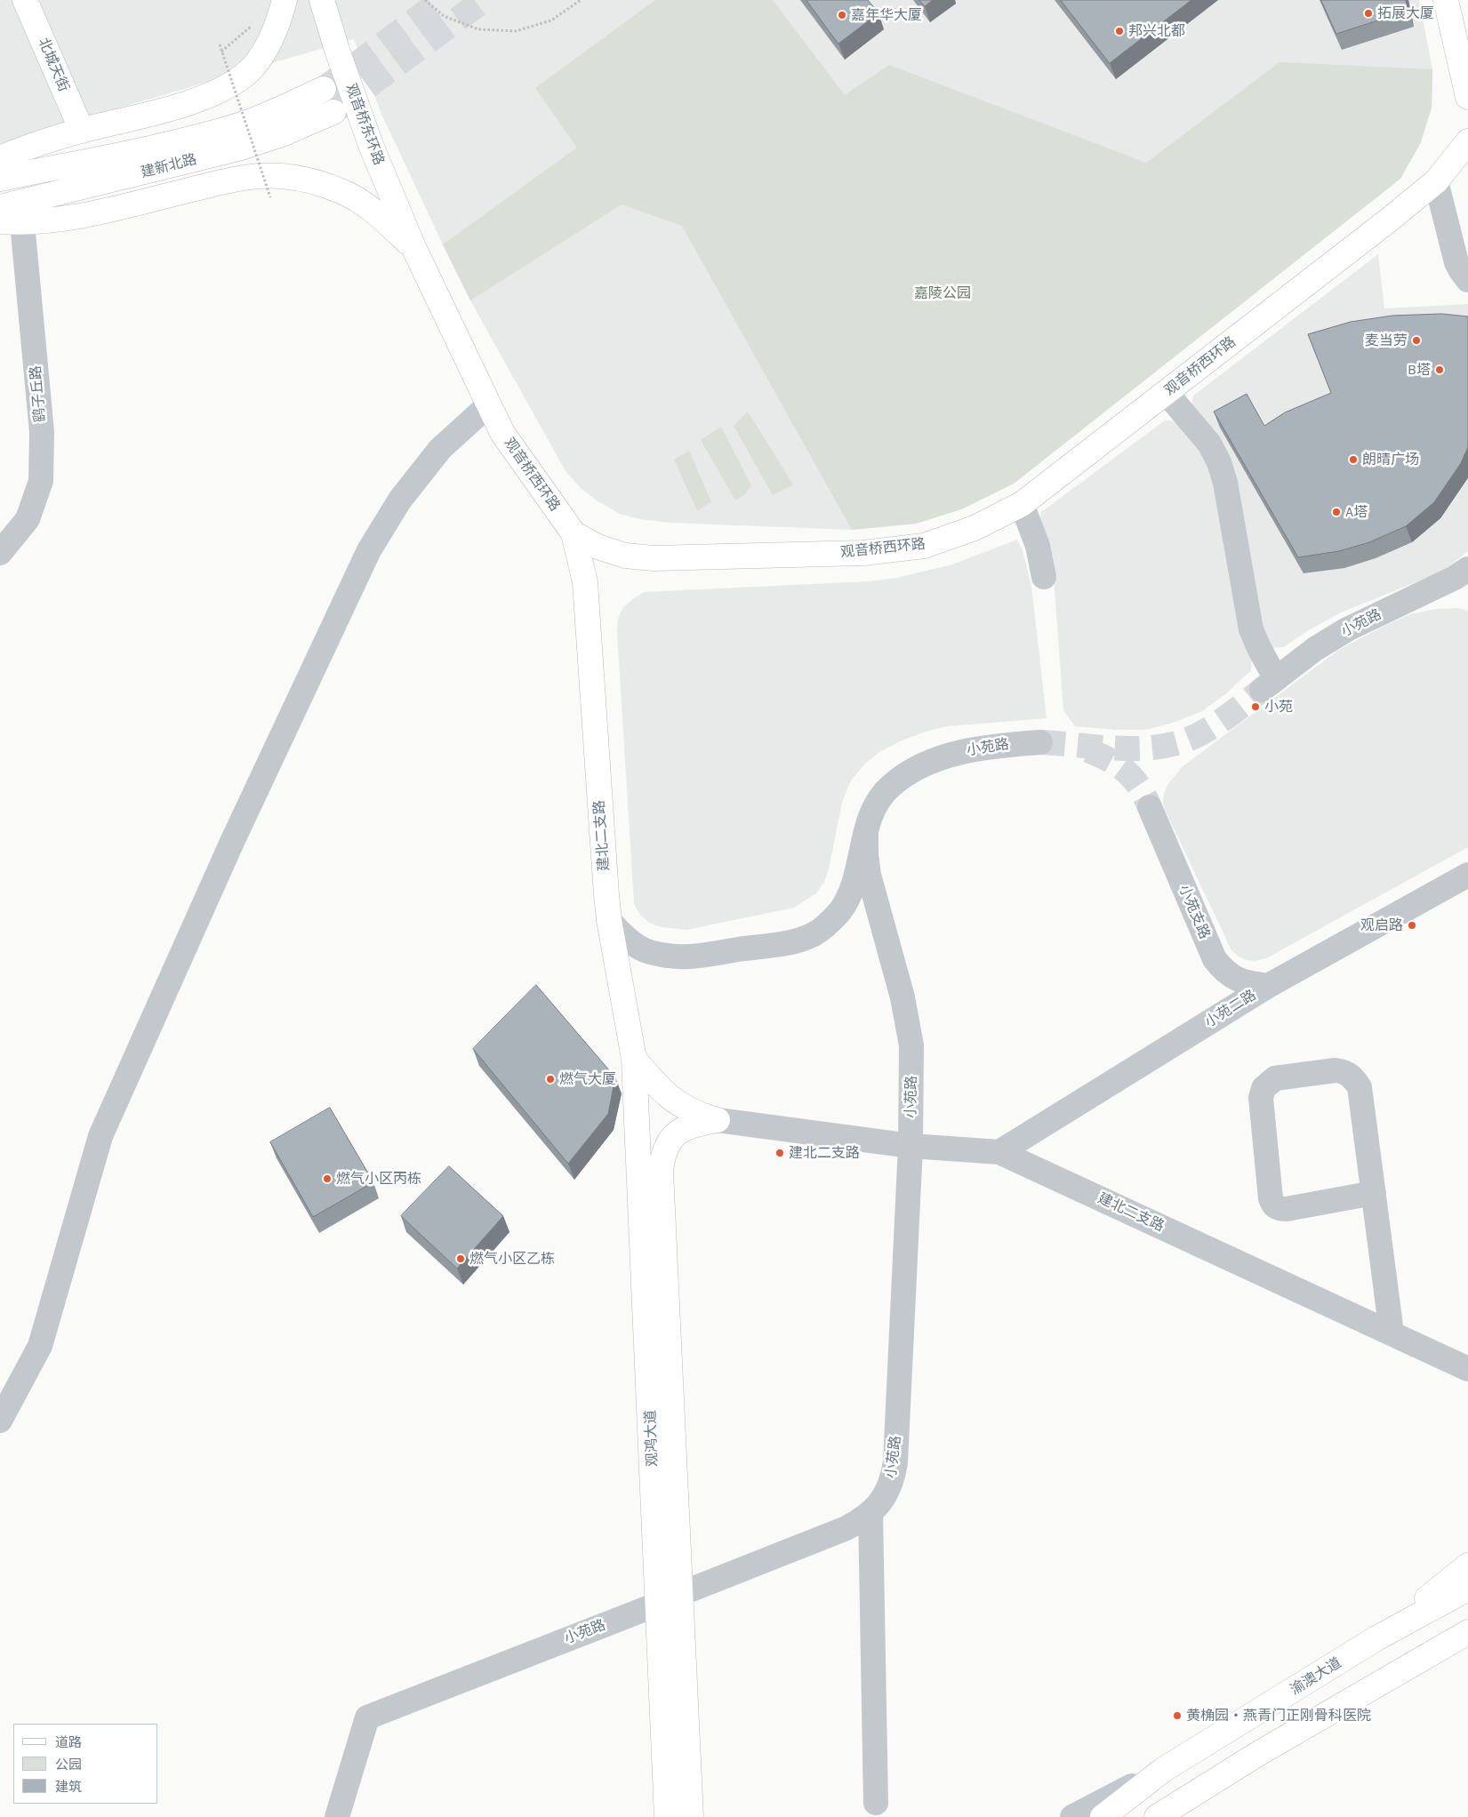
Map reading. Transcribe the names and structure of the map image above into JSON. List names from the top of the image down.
{
  "streets": {
    "main road": [
      "北城天街",
      "观音桥东环路",
      "建新北路",
      "观音桥西环路",
      "建北二支路",
      "观鸿大道",
      "渝澳大道"
    ],
    "street": [
      "鹞子丘路",
      "小苑路",
      "小苑支路",
      "小苑二路"
    ]
  },
  "crossings": [
    ["观音桥东环路", "观音桥西环路"],
    ["观音桥西环路", "小苑路"],
    ["观音桥西环路", "建北二支路"],
    ["小苑路", "建北二支路"],
    ["小苑路", "观鸿大道"],
    ["建北二支路", "小苑二路"],
    ["建北二支路", "观鸿大道"],
    ["小苑支路", "小苑二路"]
  ],
  "parks": ["嘉陵公园"],
  "places": [
    "拓展大厦",
    "嘉年华大厦",
    "邦兴北都",
    "麦当劳",
    "B塔",
    "朗晴广场",
    "A塔",
    "小苑",
    "观启路",
    "燃气大厦",
    "建北二支路",
    "燃气小区丙栋",
    "燃气小区乙栋",
    "黄桷园‧燕青门正刚骨科医院"
  ],
  "legend": ["道路", "公园", "建筑"]
}
